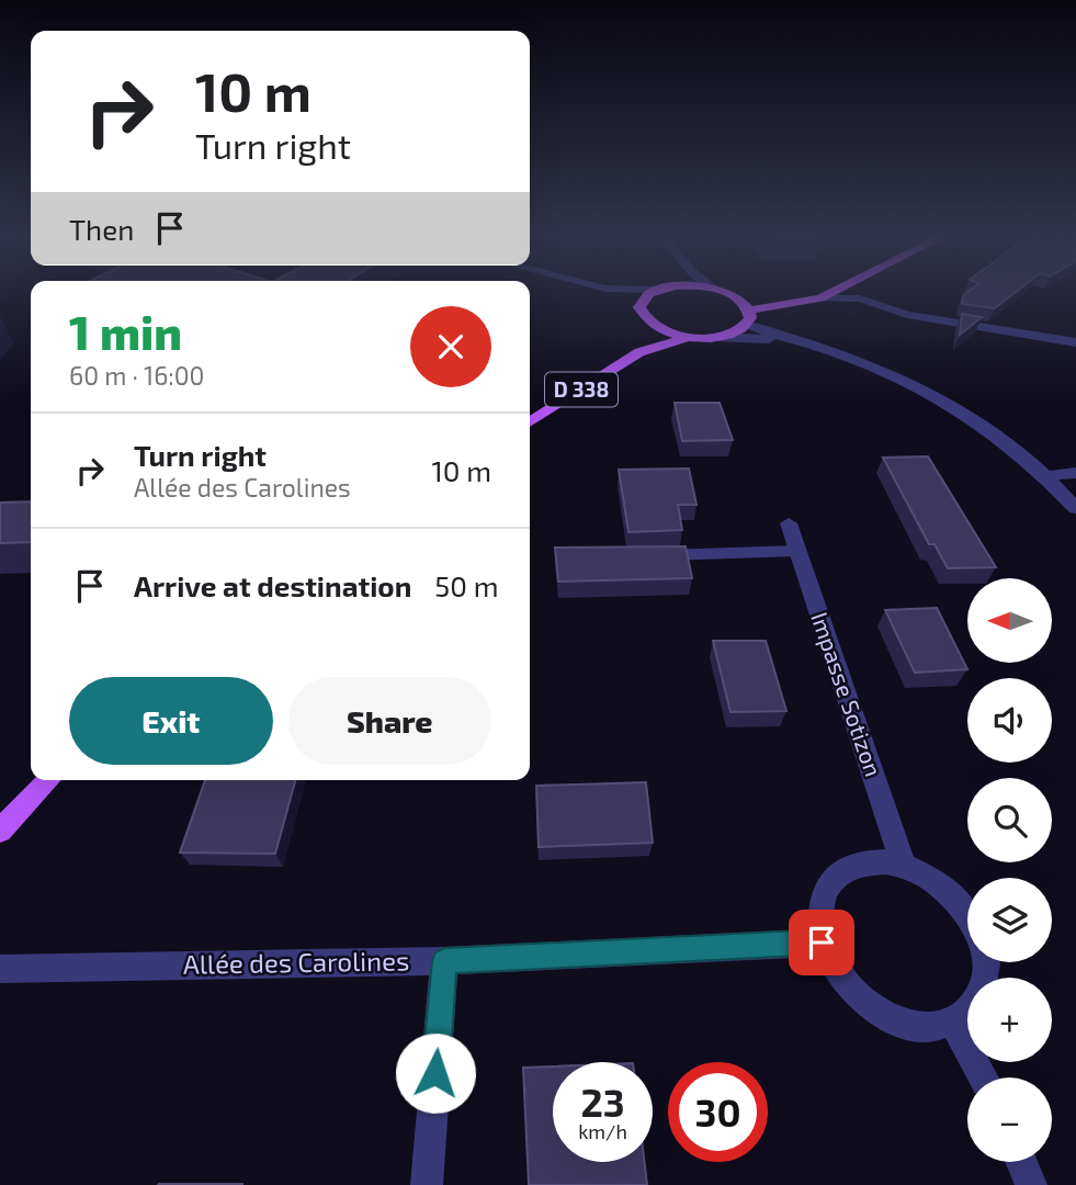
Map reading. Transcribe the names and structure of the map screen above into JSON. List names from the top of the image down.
{
  "streets": {
    "main road": ["D 338"],
    "street": ["Impasse Sotizon", "Allée des Carolines"]
  },
  "north": "left",
  "page": {
    "turn": ["10 m", "Turn right"],
    "then": "Then",
    "heading": ["1 min", "60 m · 16:00"],
    "list": [
      {
        "name": "Turn right",
        "note": "Allée des Carolines",
        "value": "10 m"
      },
      {
        "name": "Arrive at destination",
        "value": "50 m"
      }
    ],
    "map_buttons": ["+", "−"],
    "buttons": ["Exit", "Share"],
    "speed": "23 km/h",
    "limit": "30"
  }
}
